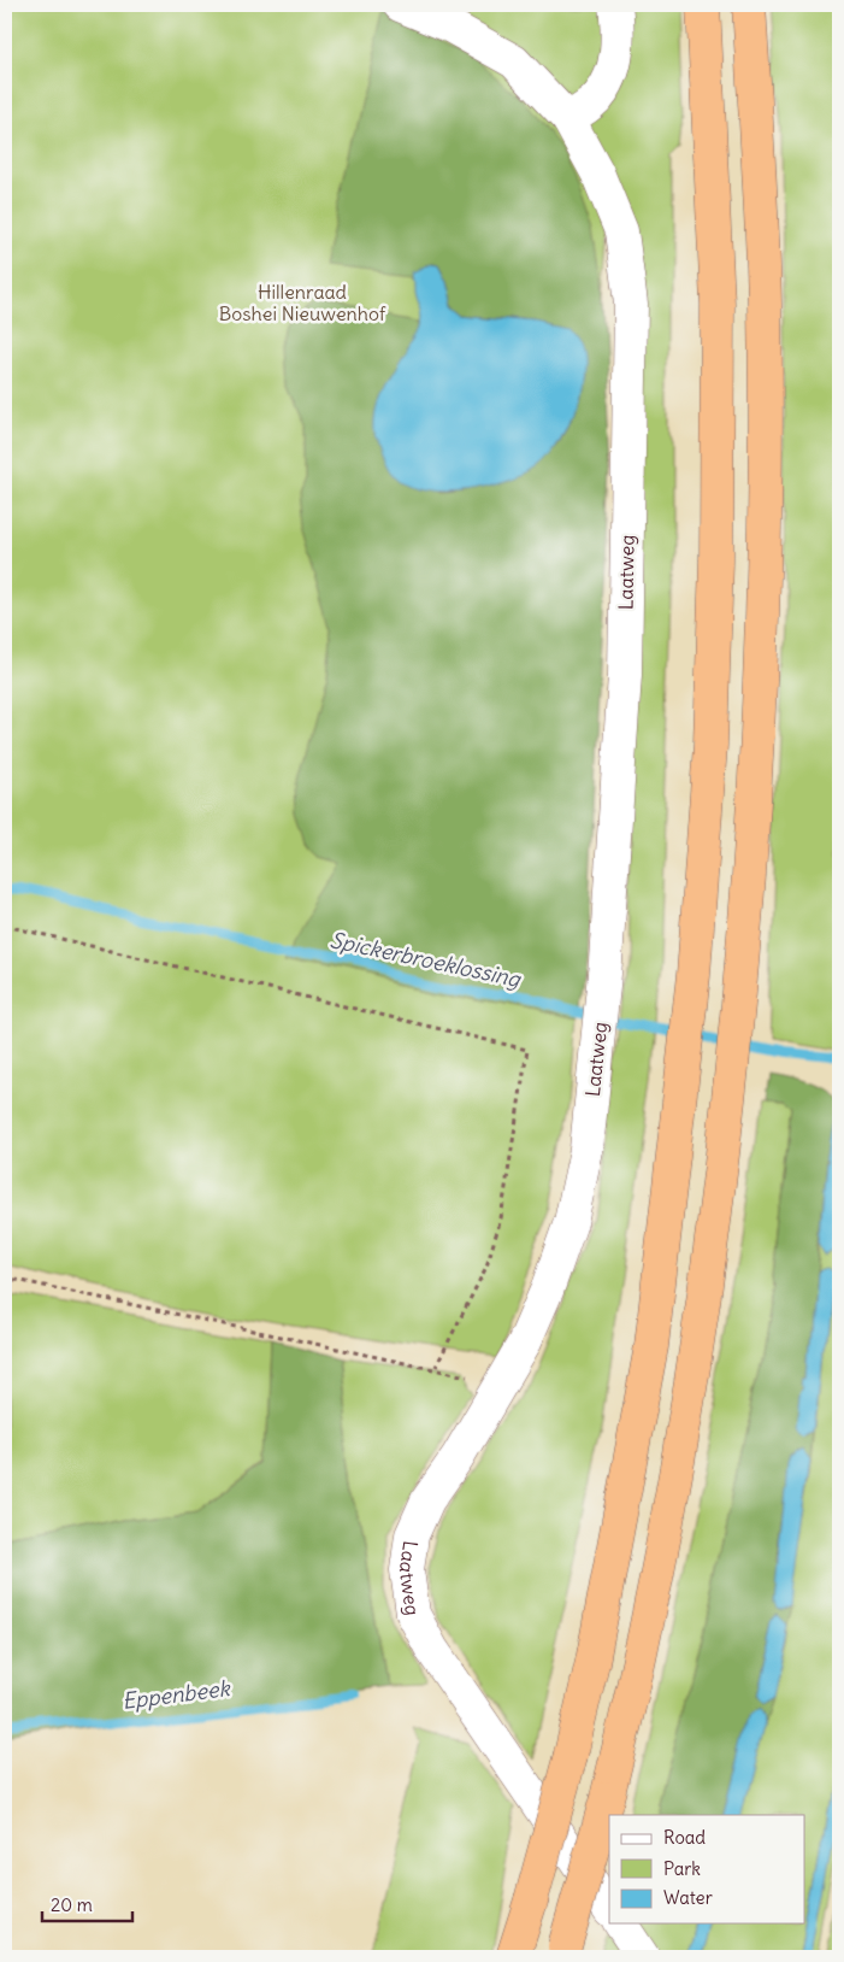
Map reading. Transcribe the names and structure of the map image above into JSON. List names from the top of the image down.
{
  "streets": {
    "street": ["Laatweg"]
  },
  "water": ["Spickerbroeklossing", "Eppenbeek"],
  "parks": ["Hillenraad Boshei Nieuwenhof"],
  "legend": ["Road", "Park", "Water"],
  "scale_bar": "20 m"
}
